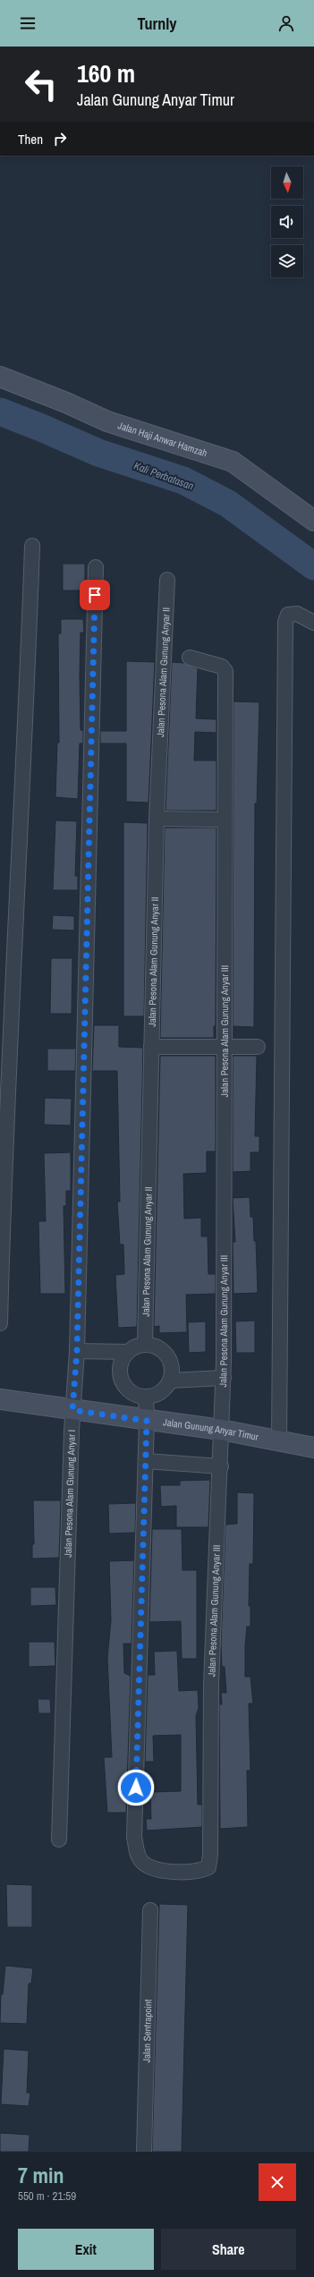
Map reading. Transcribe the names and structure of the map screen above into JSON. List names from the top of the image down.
{
  "streets": {
    "street": [
      "Jalan Haji Anwar Hamzah",
      "Jalan Pesona Alam Gunung Anyar II",
      "Jalan Pesona Alam Gunung Anyar III",
      "Jalan Gunung Anyar Timur",
      "Jalan Pesona Alam Gunung Anyar I",
      "Jalan Sentrapoint"
    ]
  },
  "crossings": [
    ["Jalan Pesona Alam Gunung Anyar III", "Jalan Gunung Anyar Timur"],
    ["Jalan Gunung Anyar Timur", "Jalan Pesona Alam Gunung Anyar I"]
  ],
  "water": ["Kali Perbatasan"],
  "north": "bottom",
  "page": {
    "header": "Turnly",
    "turn": ["160 m", "Jalan Gunung Anyar Timur"],
    "then": "Then",
    "heading": ["7 min", "550 m · 21:59"],
    "buttons": ["Exit", "Share"]
  }
}
